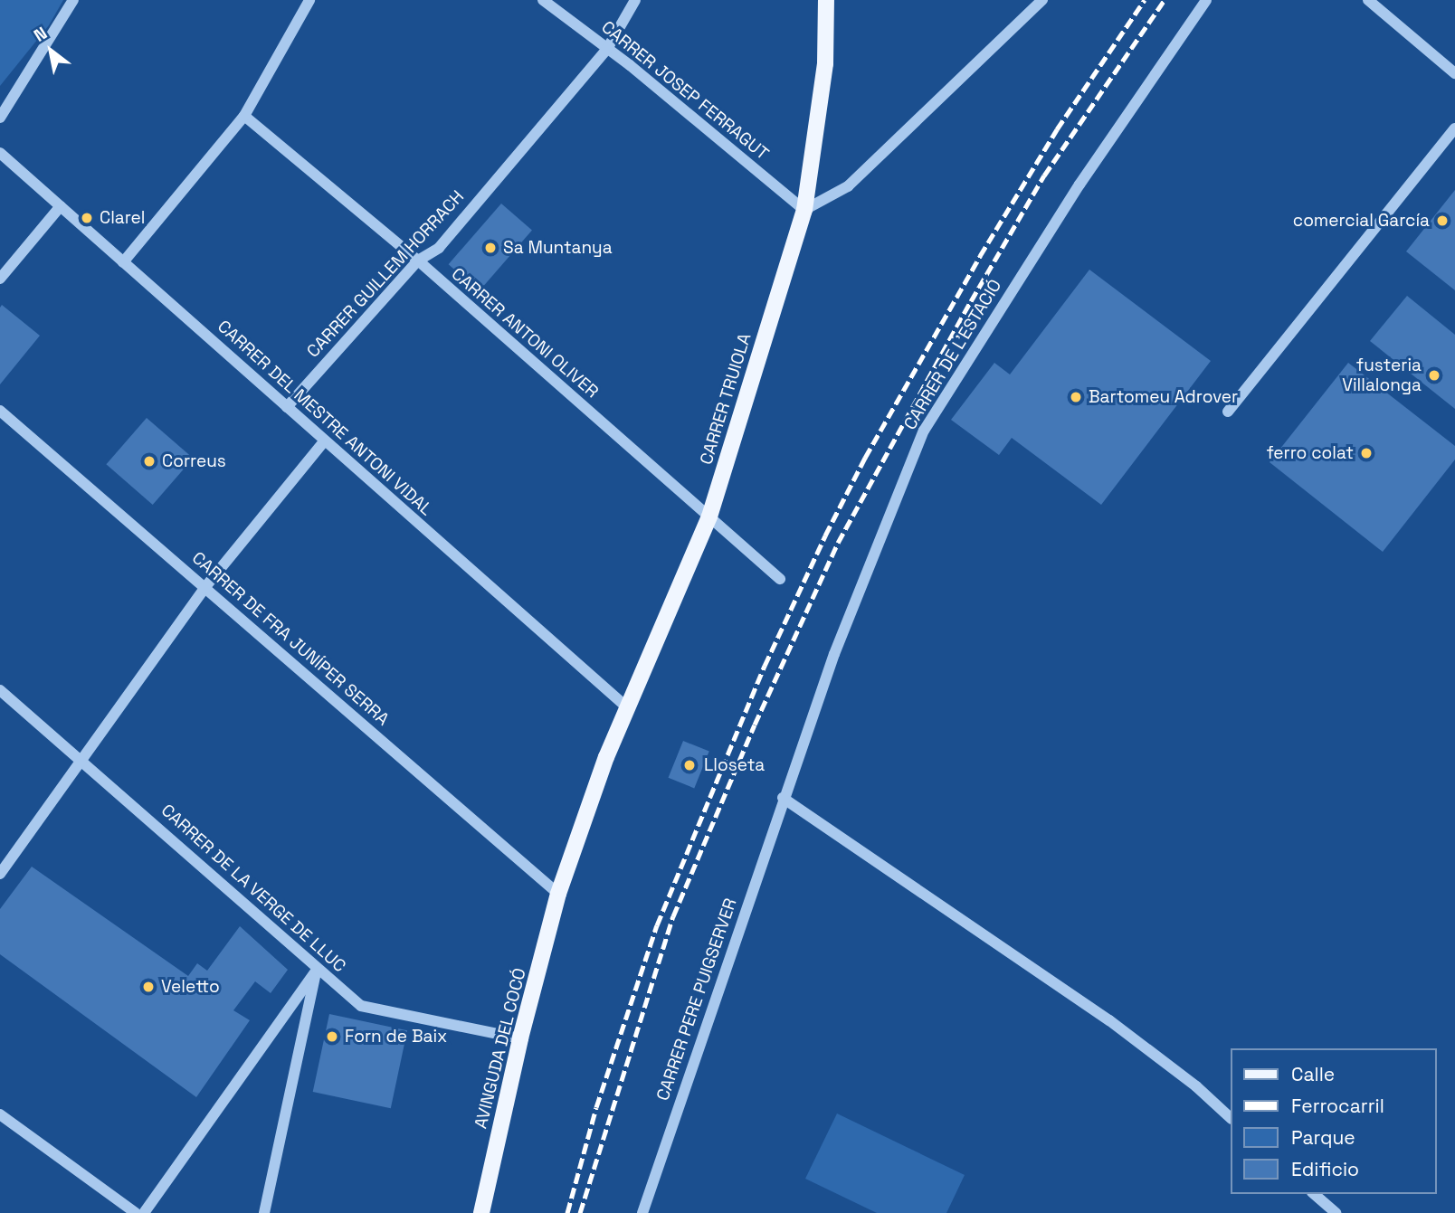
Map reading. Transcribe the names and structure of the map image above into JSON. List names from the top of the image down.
{
  "streets": {
    "main road": ["CARRER TRUIOLA", "AVINGUDA DEL COCÓ"],
    "street": [
      "CARRER JOSEP FERRAGUT",
      "CARRER GUILLEM HORRACH",
      "CARRER ANTONI OLIVER",
      "CARRER DE L'ESTACIÓ",
      "CARRER DEL MESTRE ANTONI VIDAL",
      "CARRER DE FRA JUNÍPER SERRA",
      "CARRER DE LA VERGE DE LLUC",
      "CARRER PERE PUIGSERVER"
    ]
  },
  "crossings": [
    ["CARRER JOSEP FERRAGUT", "CARRER GUILLEM HORRACH"],
    ["CARRER JOSEP FERRAGUT", "CARRER TRUIOLA"],
    ["CARRER GUILLEM HORRACH", "CARRER ANTONI OLIVER"],
    ["CARRER GUILLEM HORRACH", "CARRER DEL MESTRE ANTONI VIDAL"],
    ["CARRER ANTONI OLIVER", "CARRER TRUIOLA"],
    ["CARRER DE L'ESTACIÓ", "CARRER PERE PUIGSERVER"],
    ["CARRER TRUIOLA", "CARRER DEL MESTRE ANTONI VIDAL"],
    ["CARRER TRUIOLA", "CARRER DE FRA JUNÍPER SERRA"],
    ["CARRER TRUIOLA", "AVINGUDA DEL COCÓ"],
    ["CARRER DE FRA JUNÍPER SERRA", "AVINGUDA DEL COCÓ"],
    ["CARRER DE LA VERGE DE LLUC", "AVINGUDA DEL COCÓ"]
  ],
  "places": [
    "Clarel",
    "comercial García",
    "Sa Muntanya",
    "fusteria Villalonga",
    "Bartomeu Adrover",
    "ferro colat",
    "Correus",
    "Lloseta",
    "Veletto",
    "Forn de Baix"
  ],
  "legend": [
    "Calle",
    "Ferrocarril",
    "Parque",
    "Edificio"
  ],
  "north": "top left"
}
